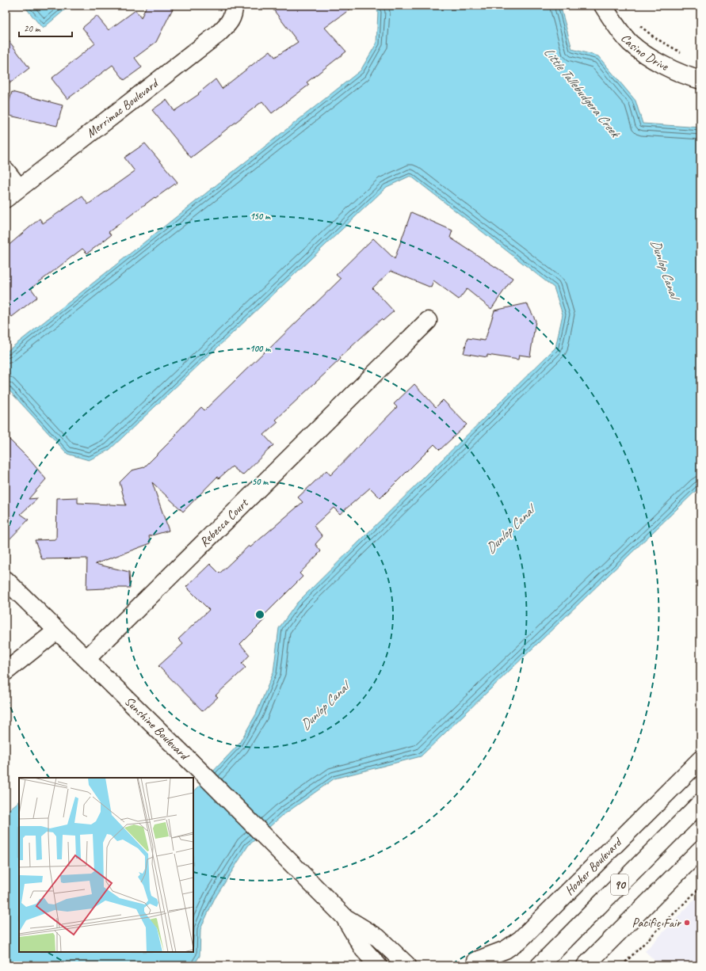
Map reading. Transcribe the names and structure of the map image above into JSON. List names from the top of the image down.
{
  "streets": {
    "street": [
      "Casino Drive",
      "Merrimac Boulevard",
      "Rebecca Court",
      "Sunshine Boulevard",
      "Hooker Boulevard",
      "90"
    ]
  },
  "crossings": [
    ["Rebecca Court", "Sunshine Boulevard"]
  ],
  "water": ["Little Tallebudgera Creek", "Dunlop Canal"],
  "places": ["Pacific Fair"],
  "scale_bar": "20 m",
  "rings": ["150 m", "100 m", "50 m"]
}
